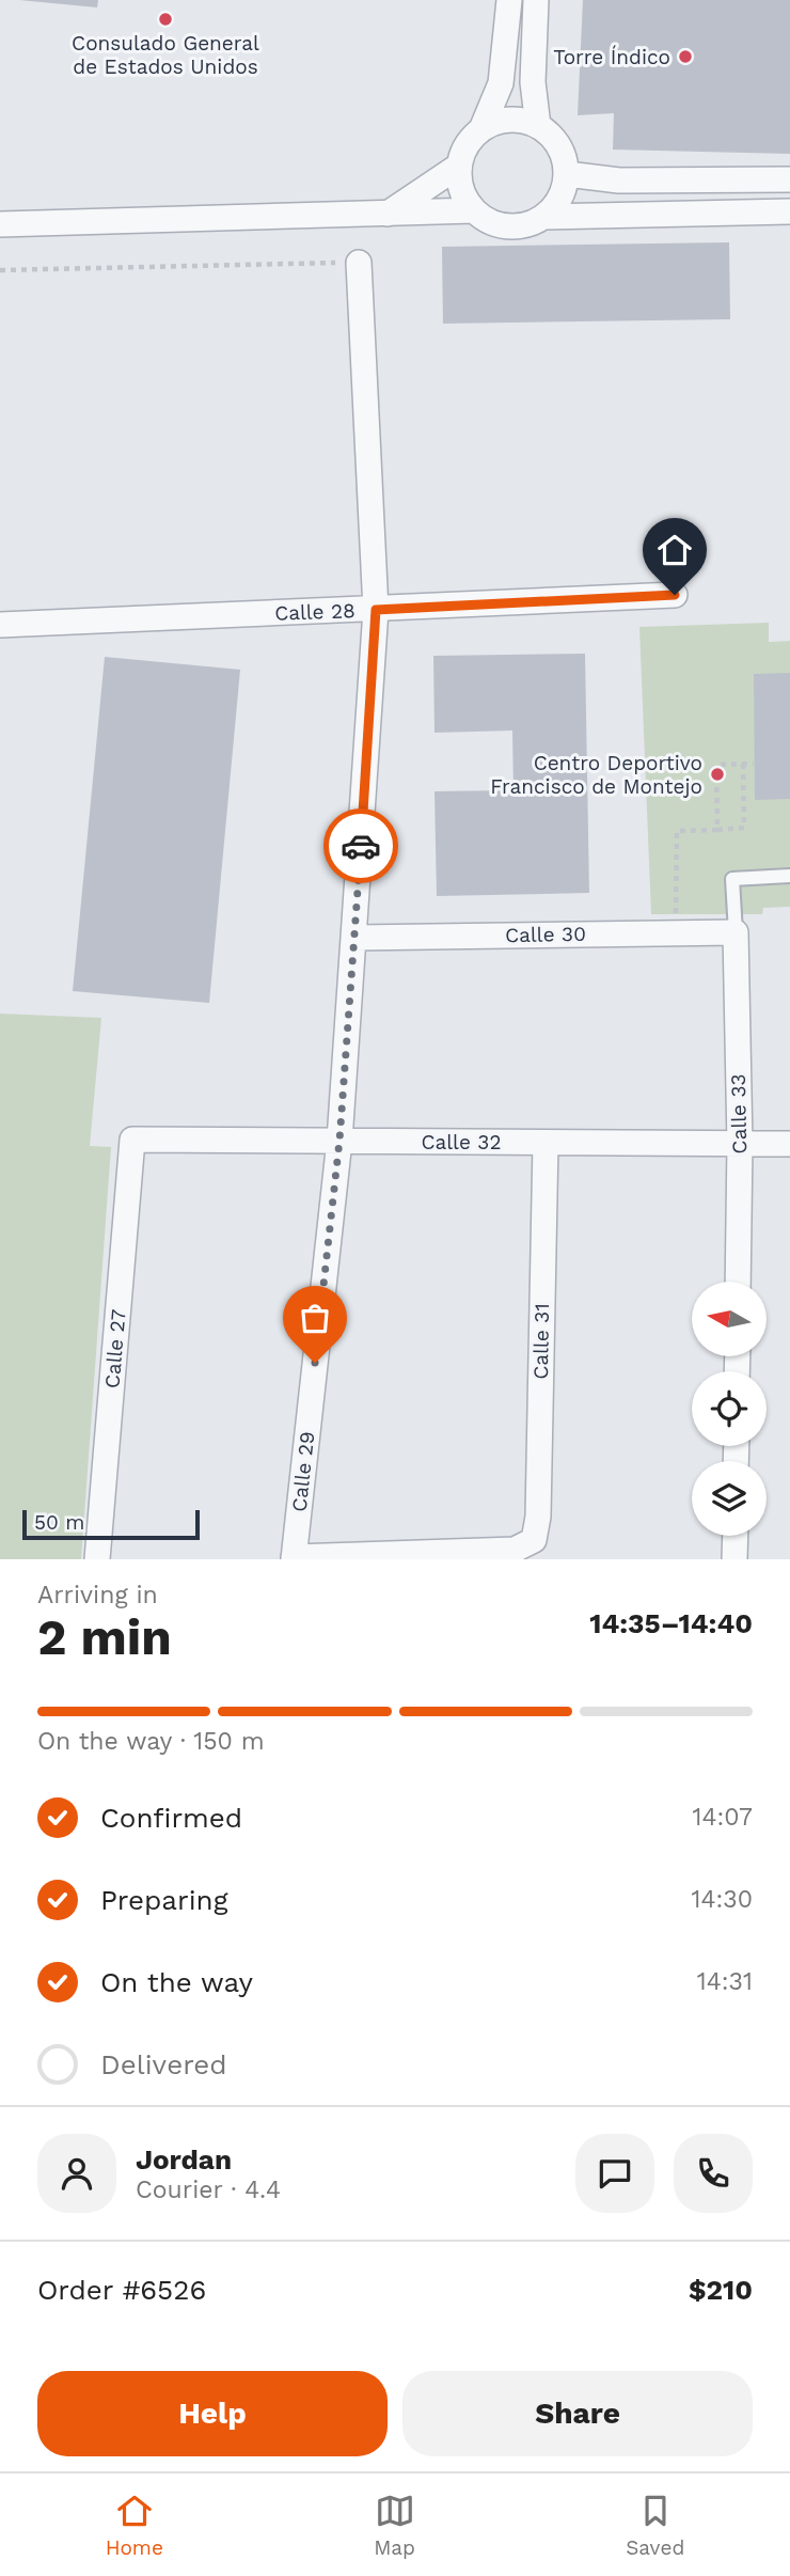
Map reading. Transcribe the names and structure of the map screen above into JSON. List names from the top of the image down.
{
  "streets": {
    "street": [
      "Calle 28",
      "Calle 30",
      "Calle 33",
      "Calle 32",
      "Calle 31",
      "Calle 27",
      "Calle 29"
    ]
  },
  "crossings": [
    ["Calle 28", "Calle 29"],
    ["Calle 30", "Calle 33"],
    ["Calle 30", "Calle 29"],
    ["Calle 33", "Calle 32"],
    ["Calle 32", "Calle 31"],
    ["Calle 32", "Calle 27"],
    ["Calle 32", "Calle 29"],
    ["Calle 31", "Calle 29"]
  ],
  "places": ["Consulado General de Estados Unidos", "Torre Índico", "Centro Deportivo Francisco de Montejo"],
  "scale_bar": "50 m",
  "north": "left",
  "page": {
    "scale": "50 m",
    "heading": ["2 min", "Arriving in", "14:35–14:40"],
    "panel": [
      "Jordan",
      "Courier · 4.4",
      "Order #6526",
      "$210"
    ],
    "bar": "On the way · 150 m",
    "list": [
      ["Confirmed", "14:07"],
      ["Preparing", "14:30"],
      ["On the way", "14:31"],
      "Delivered"
    ],
    "buttons": ["Help", "Share"],
    "tabs": ["Home", "Map", "Saved"]
  }
}
